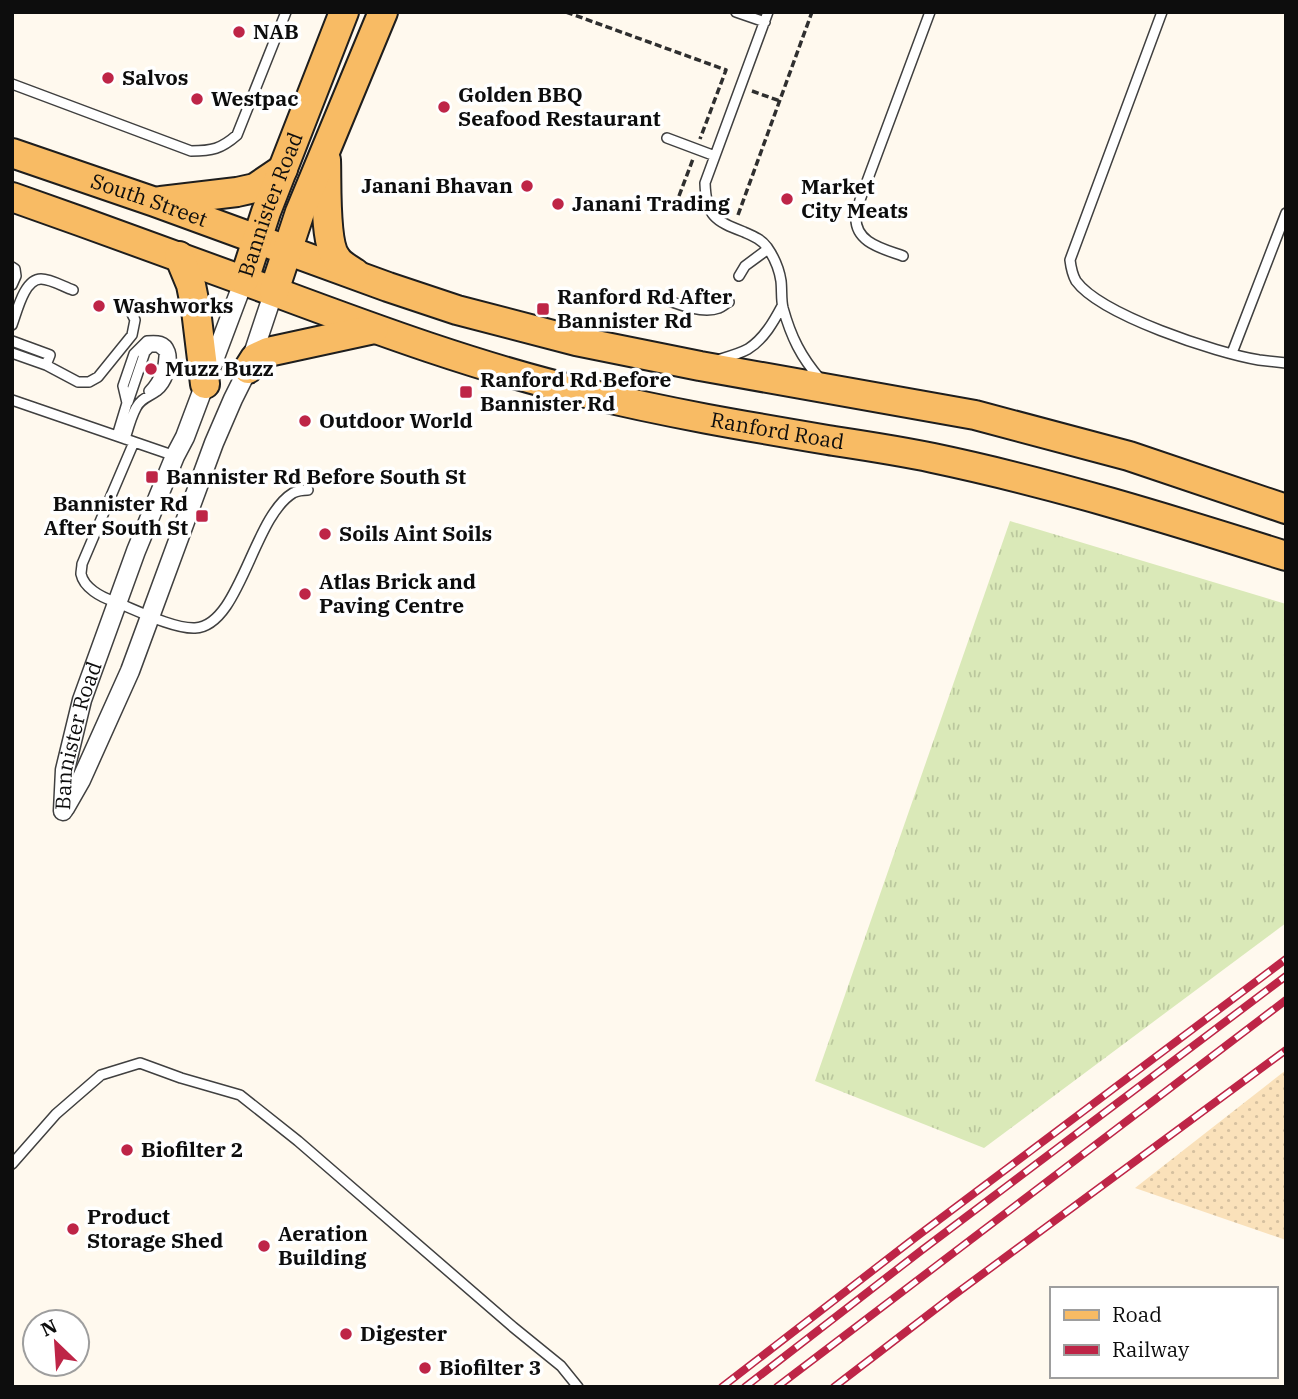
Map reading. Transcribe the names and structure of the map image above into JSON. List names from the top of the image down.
{
  "streets": {
    "main road": ["South Street", "Bannister Road", "Ranford Road"]
  },
  "crossings": [
    ["South Street", "Bannister Road"],
    ["South Street", "Ranford Road"],
    ["Bannister Road", "Ranford Road"]
  ],
  "places": {
    "other": [
      "NAB",
      "Salvos",
      "Westpac",
      "Golden BBQ Seafood Restaurant",
      "Janani Bhavan",
      "Market City Meats",
      "Janani Trading",
      "Washworks",
      "Muzz Buzz",
      "Outdoor World",
      "Soils Aint Soils",
      "Atlas Brick and Paving Centre",
      "Biofilter 2",
      "Product Storage Shed",
      "Aeration Building",
      "Digester",
      "Biofilter 3"
    ],
    "transit": [
      "Ranford Rd After Bannister Rd",
      "Ranford Rd Before Bannister Rd",
      "Bannister Rd Before South St",
      "Bannister Rd After South St"
    ]
  },
  "legend": ["Road", "Railway"],
  "north": "top left"
}
